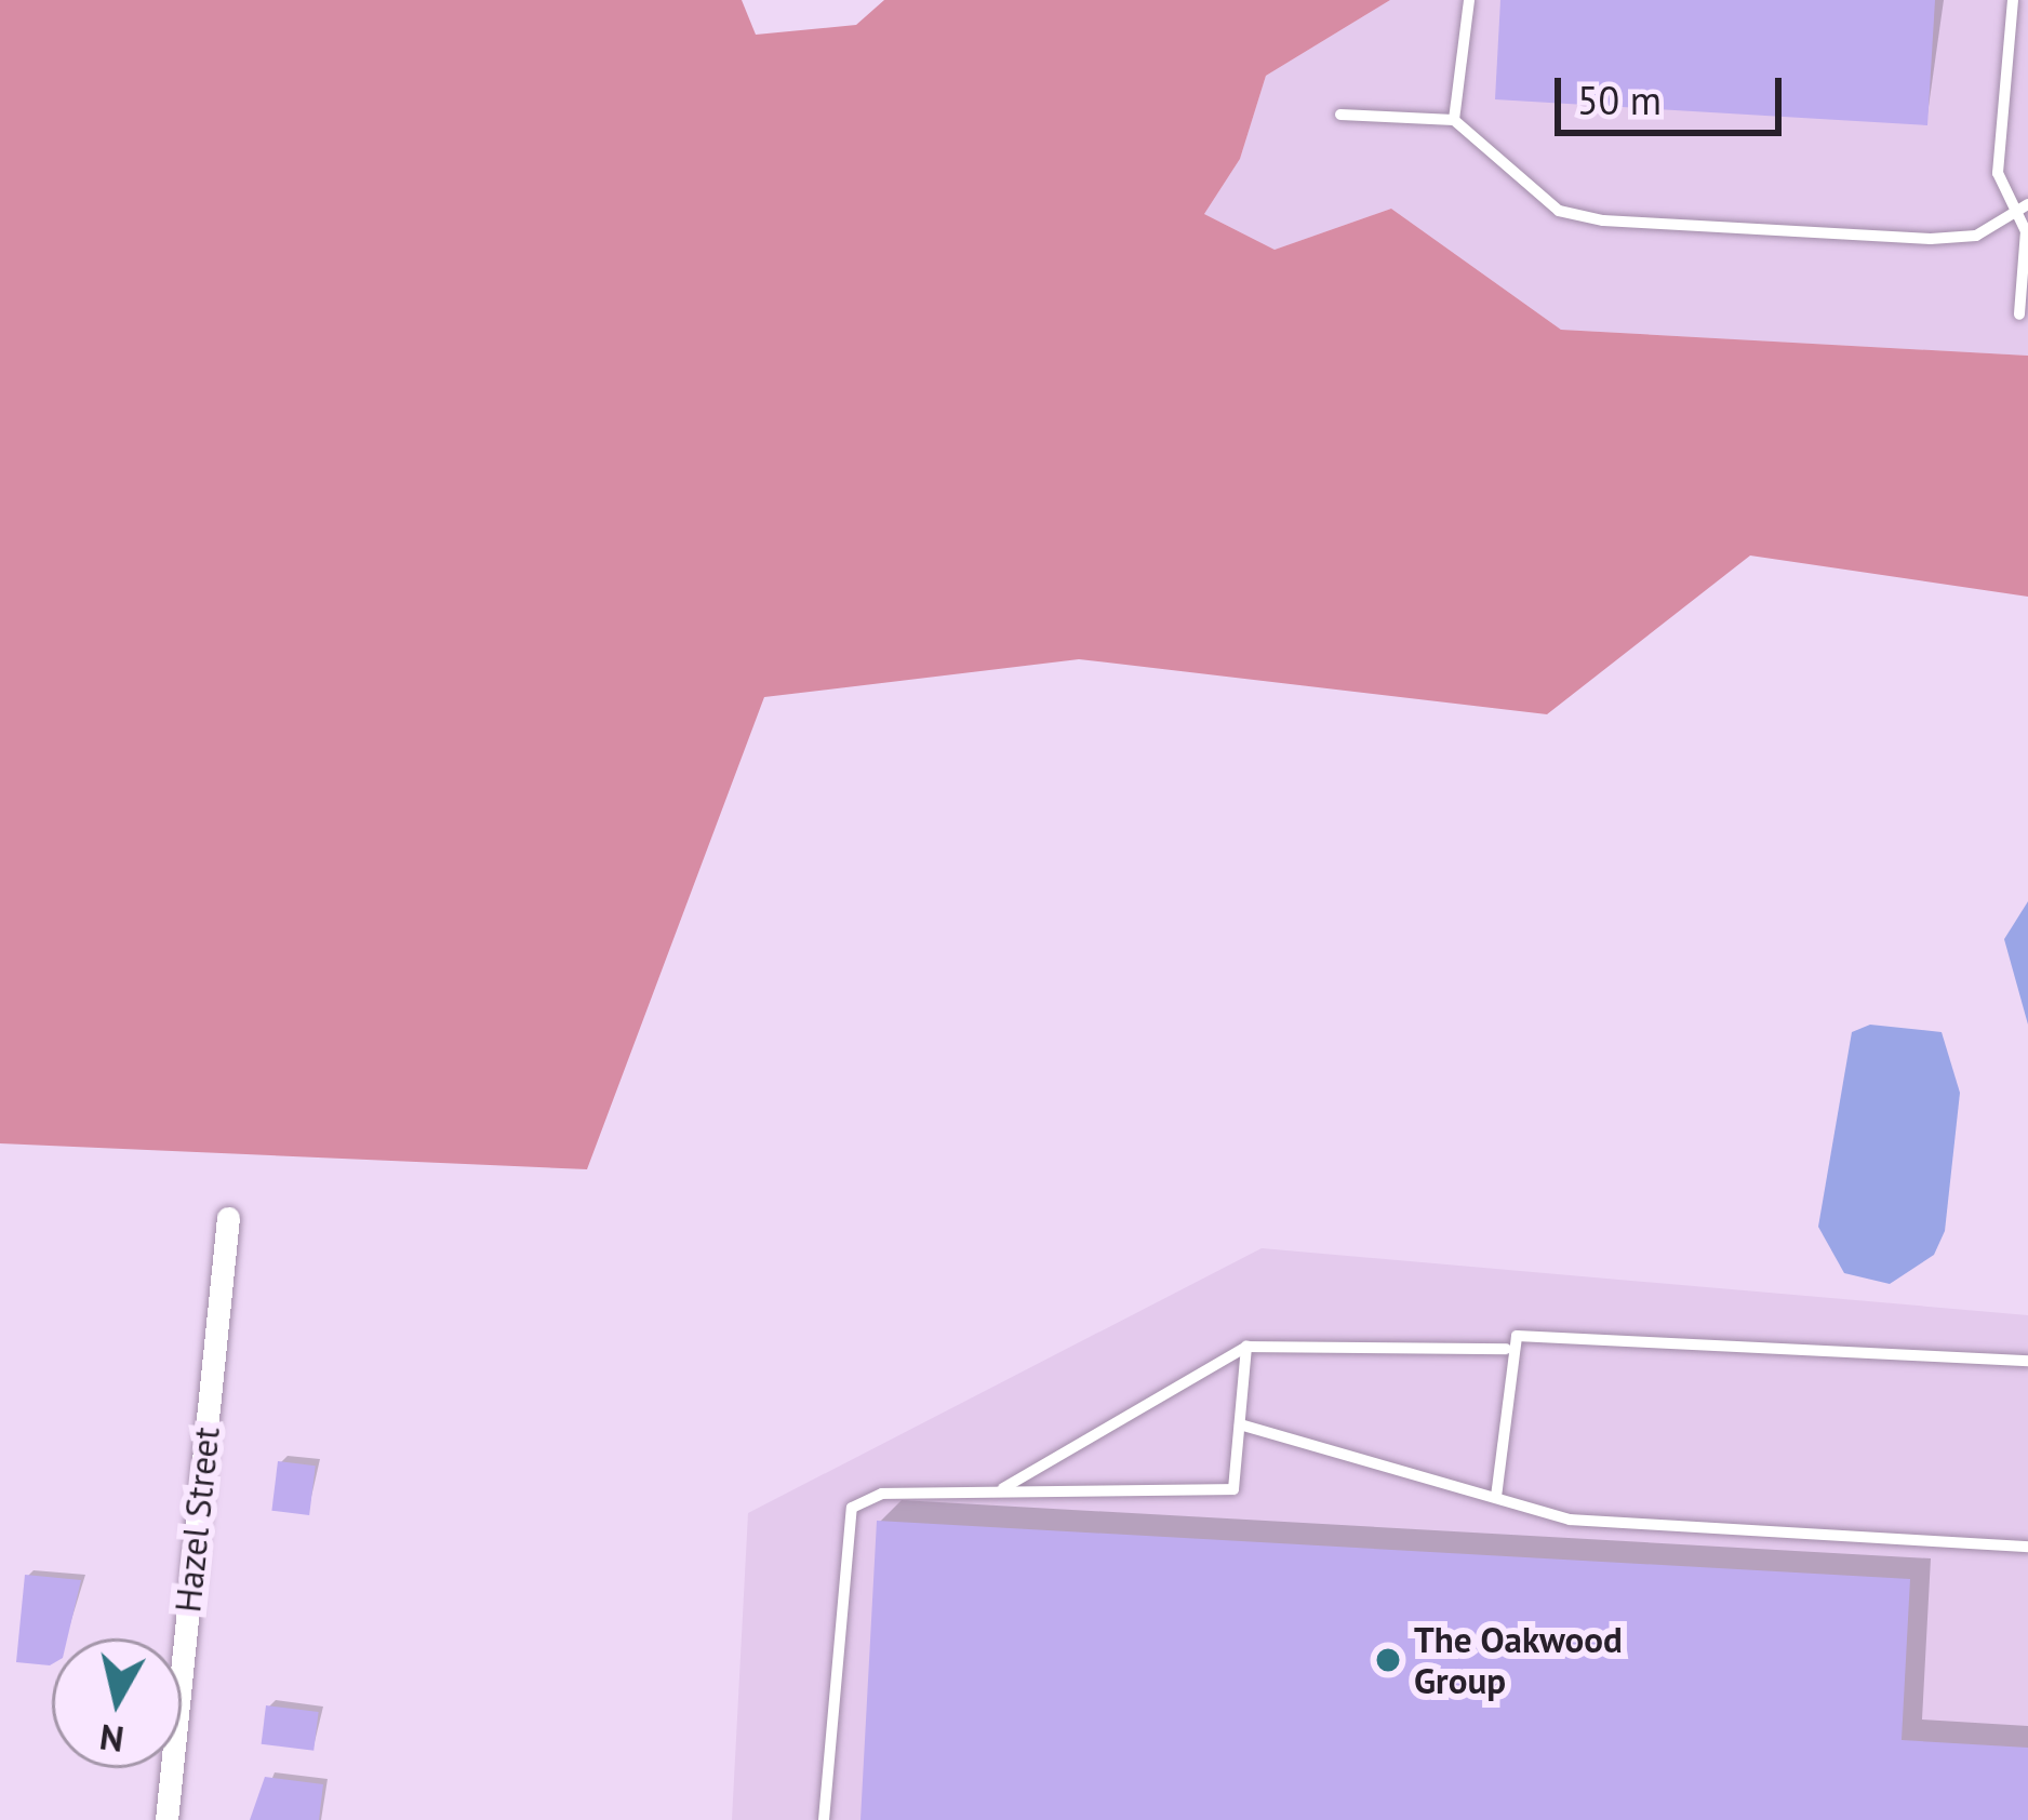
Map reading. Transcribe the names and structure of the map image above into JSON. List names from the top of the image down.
{
  "streets": {
    "street": ["Hazel Street"]
  },
  "places": ["The Oakwood Group"],
  "scale_bar": "50 m",
  "north": "bottom"
}
